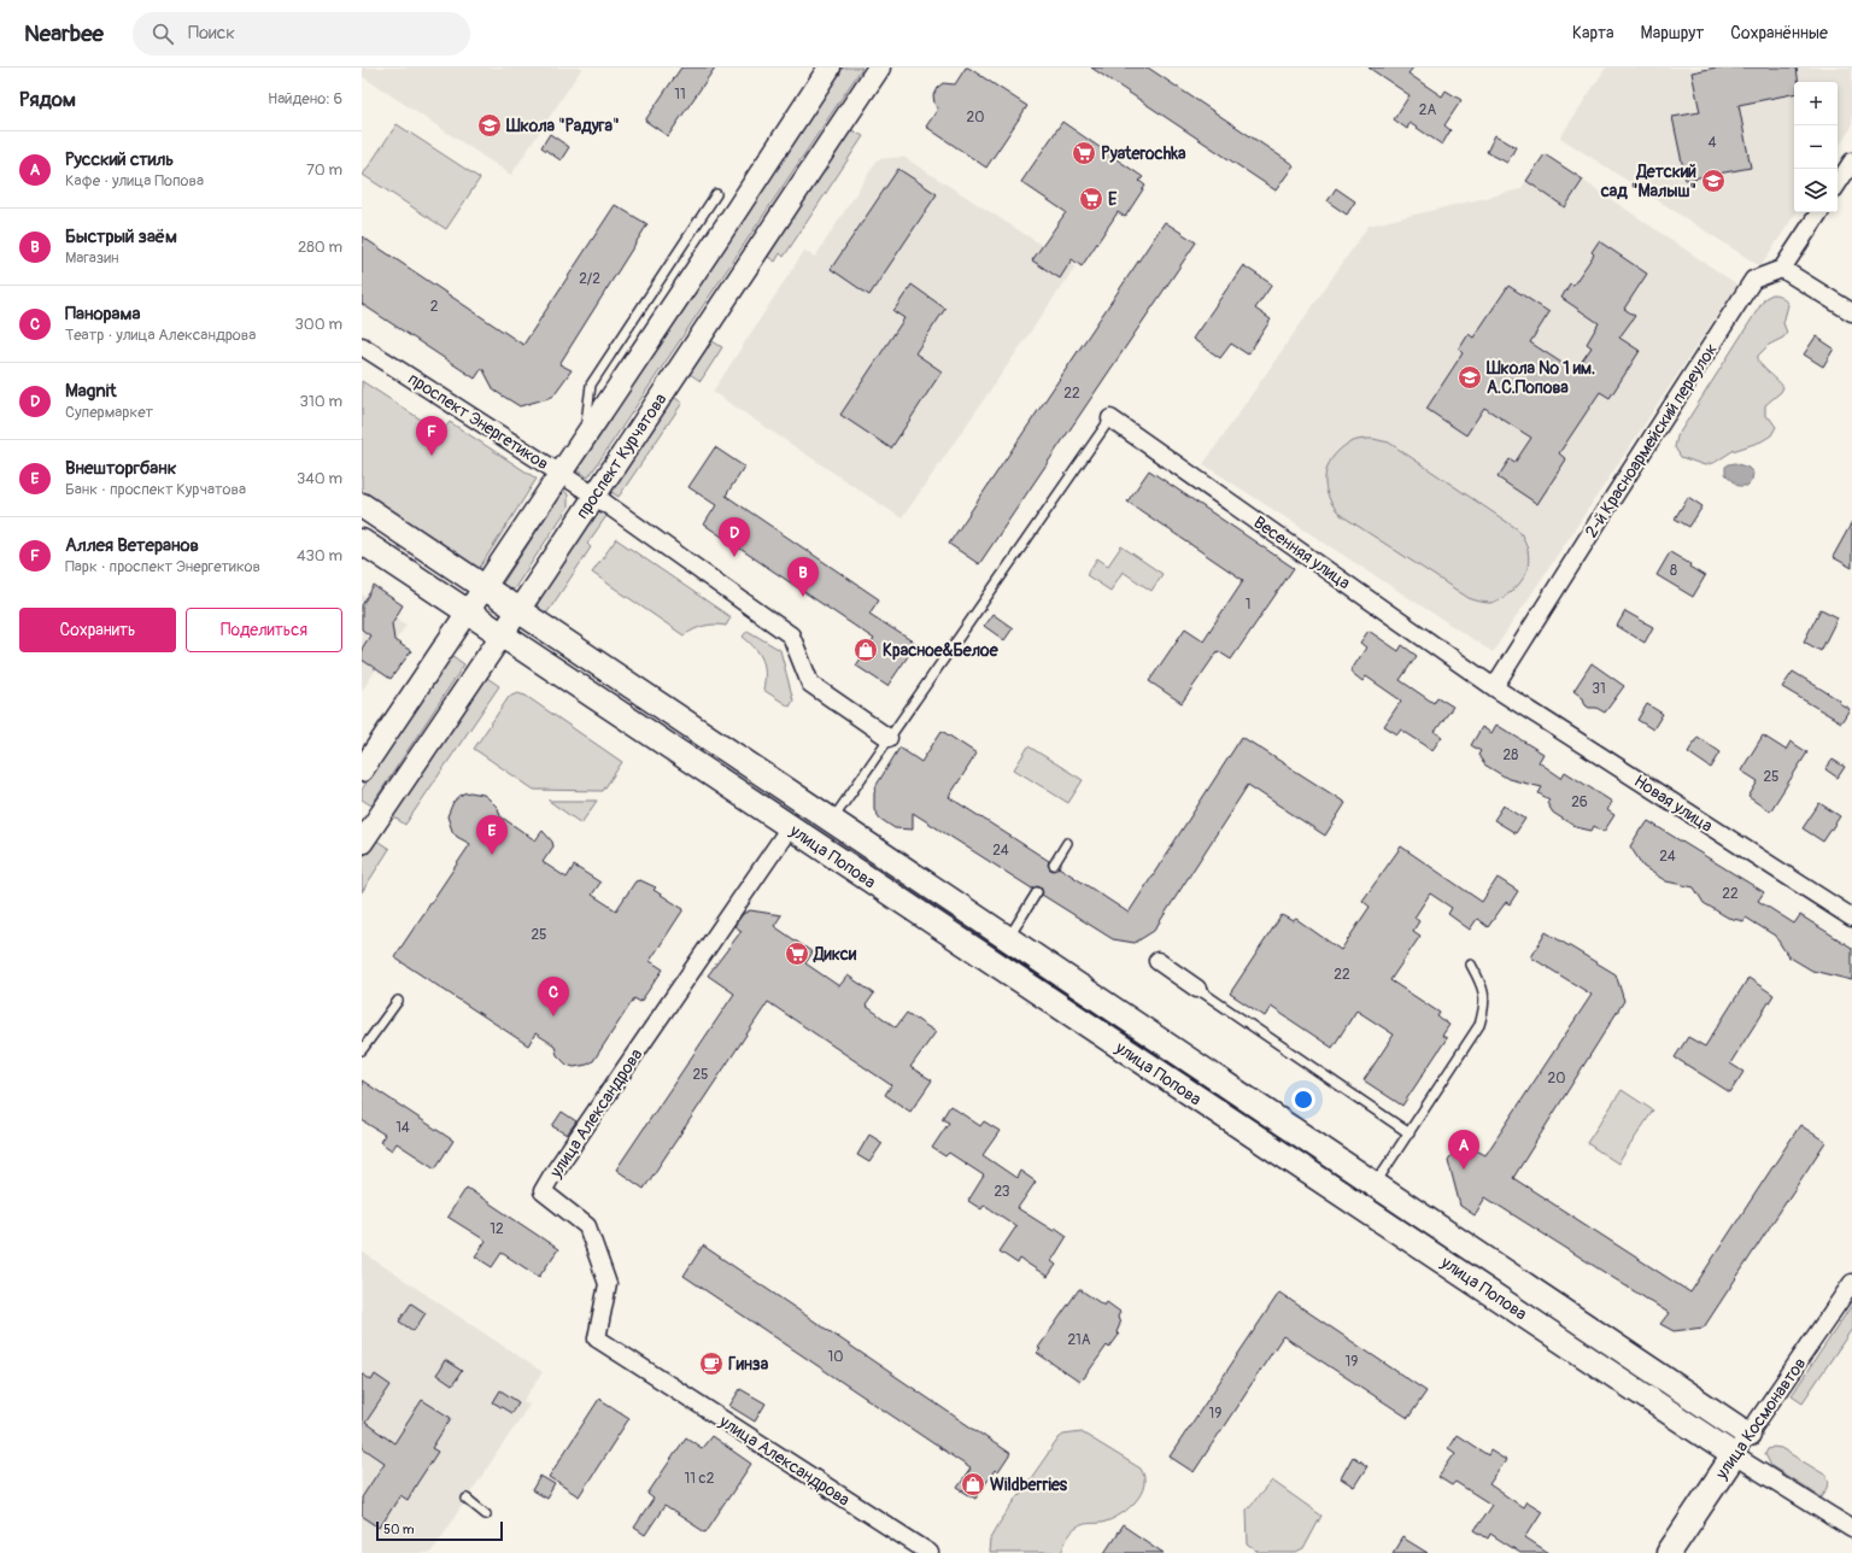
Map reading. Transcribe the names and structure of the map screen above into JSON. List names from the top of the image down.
{
  "streets": {
    "main road": ["улица Попова", "улица Космонавтов"],
    "street": [
      "проспект Энергетиков",
      "2-й Красноармейский переулок",
      "проспект Курчатова",
      "Весенняя улица",
      "Новая улица",
      "улица Александрова"
    ]
  },
  "crossings": [
    ["проспект Энергетиков", "проспект Курчатова"],
    ["2-й Красноармейский переулок", "Весенняя улица"],
    ["2-й Красноармейский переулок", "Новая улица"],
    ["проспект Курчатова", "улица Попова"],
    ["Весенняя улица", "Новая улица"],
    ["улица Попова", "улица Александрова"],
    ["улица Попова", "улица Космонавтов"]
  ],
  "places": {
    "school or university": ["Школа \"Радуга\"", "Детский сад \"Малыш\"", "Школа № 1 им. А.С.Попова"],
    "supermarket": ["Pyaterochka", "Е", "Дикси"],
    "shop": ["Красное&Белое", "Wildberries"],
    "cafe": ["Гинза"]
  },
  "house_numbers": [
    "11",
    "2А",
    "20",
    "4",
    "2/2",
    "2",
    "22",
    "8",
    "1",
    "31",
    "28",
    "25",
    "26",
    "24",
    "24",
    "22",
    "25",
    "22",
    "25",
    "20",
    "14",
    "23",
    "12",
    "21А",
    "10",
    "19",
    "19",
    "11 с2"
  ],
  "scale_bar": "50 m",
  "page": {
    "header": "Nearbee",
    "search": "Поиск",
    "nav": ["Карта", "Маршрут", "Сохранённые"],
    "heading": ["Рядом", "Найдено: 6"],
    "map_buttons": ["+", "−"],
    "list": [
      {
        "mark": "A",
        "name": "Русский стиль",
        "note": "Кафе · улица Попова",
        "value": "70 m"
      },
      {
        "mark": "B",
        "name": "Быстрый заём",
        "note": "Магазин",
        "value": "280 m"
      },
      {
        "mark": "C",
        "name": "Панорама",
        "note": "Театр · улица Александрова",
        "value": "300 m"
      },
      {
        "mark": "D",
        "name": "Magnit",
        "note": "Супермаркет",
        "value": "310 m"
      },
      {
        "mark": "E",
        "name": "Внешторгбанк",
        "note": "Банк · проспект Курчатова",
        "value": "340 m"
      },
      {
        "mark": "F",
        "name": "Аллея Ветеранов",
        "note": "Парк · проспект Энергетиков",
        "value": "430 m"
      }
    ],
    "pins": [
      "F",
      "D",
      "B",
      "E",
      "C",
      "A"
    ],
    "buttons": ["Сохранить", "Поделиться"],
    "scale": "50 m"
  }
}
